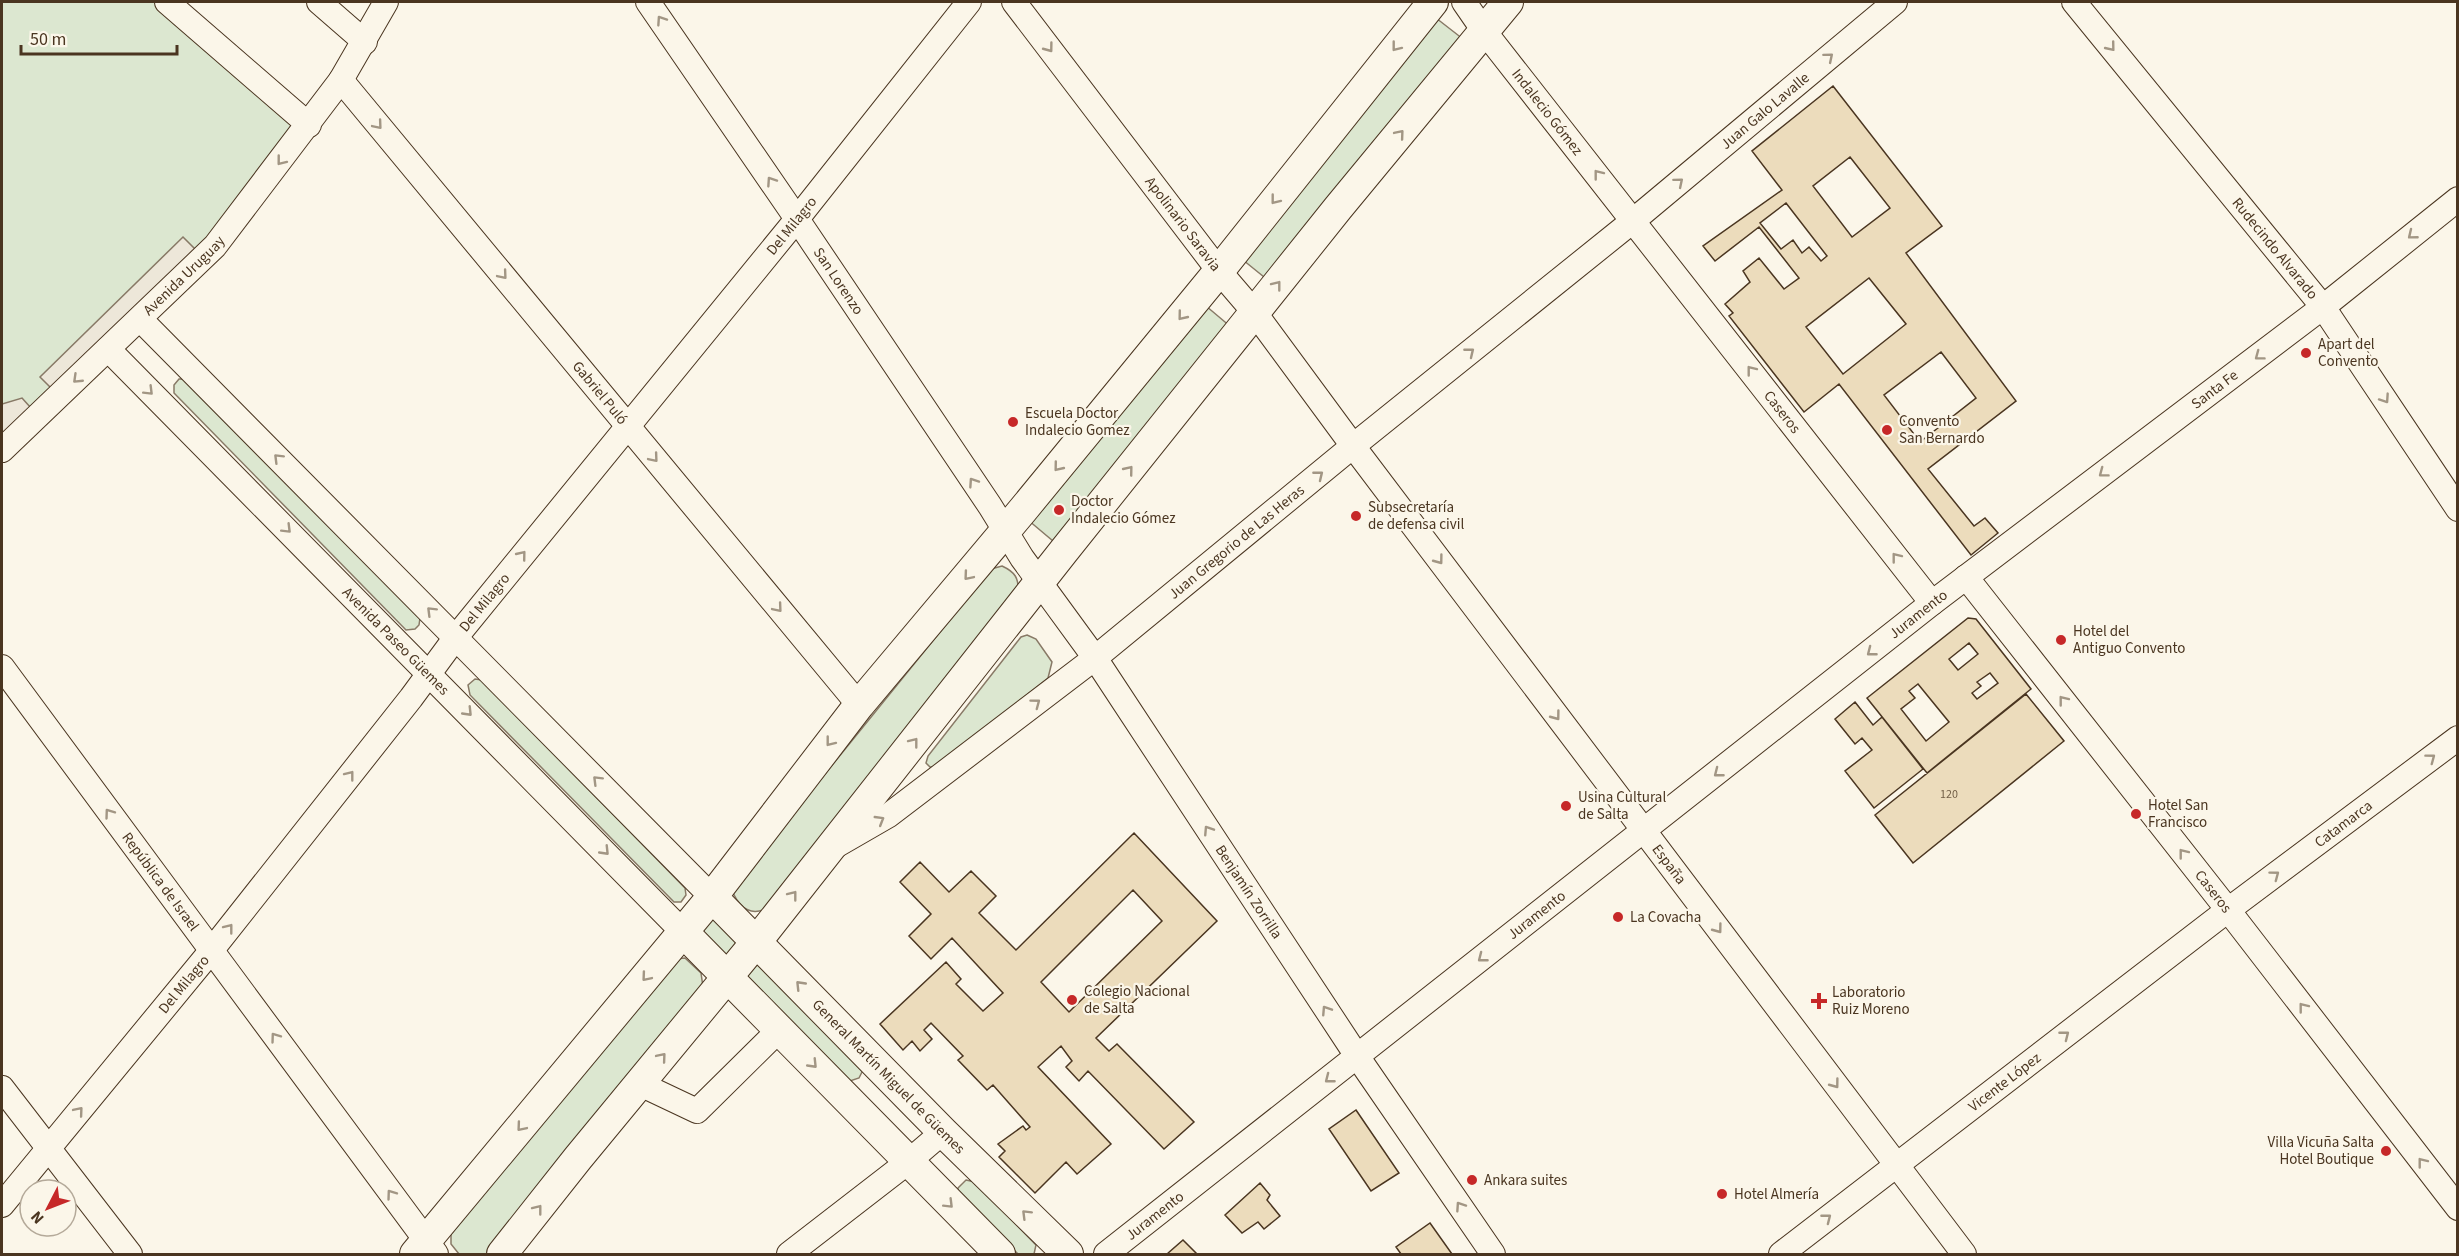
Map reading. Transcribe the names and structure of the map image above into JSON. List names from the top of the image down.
{
  "streets": {
    "main road": ["General Martín Miguel de Güemes"],
    "street": [
      "Indalecio Gómez",
      "Juan Galo Lavalle",
      "Apolinario Saravia",
      "Del Milagro",
      "Rudecindo Alvarado",
      "Avenida Uruguay",
      "San Lorenzo",
      "Santa Fe",
      "Gabriel Puló",
      "Caseros",
      "Juan Gregorio de Las Heras",
      "Juramento",
      "Avenida Paseo Güemes",
      "Catamarca",
      "España",
      "República de Israel",
      "Benjamín Zorrilla",
      "Vicente López"
    ]
  },
  "crossings": [
    ["Indalecio Gómez", "Juan Galo Lavalle"],
    ["Indalecio Gómez", "Caseros"],
    ["Indalecio Gómez", "Juan Gregorio de Las Heras"],
    ["Juan Galo Lavalle", "Caseros"],
    ["Juan Galo Lavalle", "Juan Gregorio de Las Heras"],
    ["Apolinario Saravia", "Juan Gregorio de Las Heras"],
    ["Apolinario Saravia", "España"],
    ["Del Milagro", "San Lorenzo"],
    ["Del Milagro", "Gabriel Puló"],
    ["Del Milagro", "Avenida Paseo Güemes"],
    ["Del Milagro", "República de Israel"],
    ["Rudecindo Alvarado", "Santa Fe"],
    ["Avenida Uruguay", "Gabriel Puló"],
    ["Avenida Uruguay", "Avenida Paseo Güemes"],
    ["San Lorenzo", "Benjamín Zorrilla"],
    ["Santa Fe", "Caseros"],
    ["Santa Fe", "Juramento"],
    ["Caseros", "Juan Gregorio de Las Heras"],
    ["Caseros", "Juramento"],
    ["Caseros", "Catamarca"],
    ["Caseros", "Vicente López"],
    ["Juan Gregorio de Las Heras", "España"],
    ["Juan Gregorio de Las Heras", "Benjamín Zorrilla"],
    ["Juramento", "España"],
    ["Juramento", "Benjamín Zorrilla"],
    ["Catamarca", "Vicente López"],
    ["España", "Vicente López"]
  ],
  "one_way": [
    "Indalecio Gómez",
    "Juan Galo Lavalle",
    "Apolinario Saravia",
    "Del Milagro",
    "Rudecindo Alvarado",
    "Avenida Uruguay",
    "San Lorenzo",
    "Santa Fe",
    "Gabriel Puló",
    "Caseros",
    "Juan Gregorio de Las Heras",
    "Juramento",
    "Catamarca",
    "España",
    "República de Israel",
    "Benjamín Zorrilla",
    "Vicente López"
  ],
  "places": {
    "other": [
      "Apart del Convento",
      "Escuela Doctor Indalecio Gomez",
      "Convento San Bernardo",
      "Doctor Indalecio Gómez",
      "Subsecretaría de defensa civil",
      "Hotel del Antiguo Convento",
      "Usina Cultural de Salta",
      "Hotel San Francisco",
      "La Covacha",
      "Colegio Nacional de Salta",
      "Villa Vicuña Salta Hotel Boutique",
      "Ankara suites",
      "Hotel Almería"
    ],
    "health": ["Laboratorio Ruiz Moreno"]
  },
  "house_numbers": ["120"],
  "scale_bar": "50 m",
  "north": "bottom left"
}
